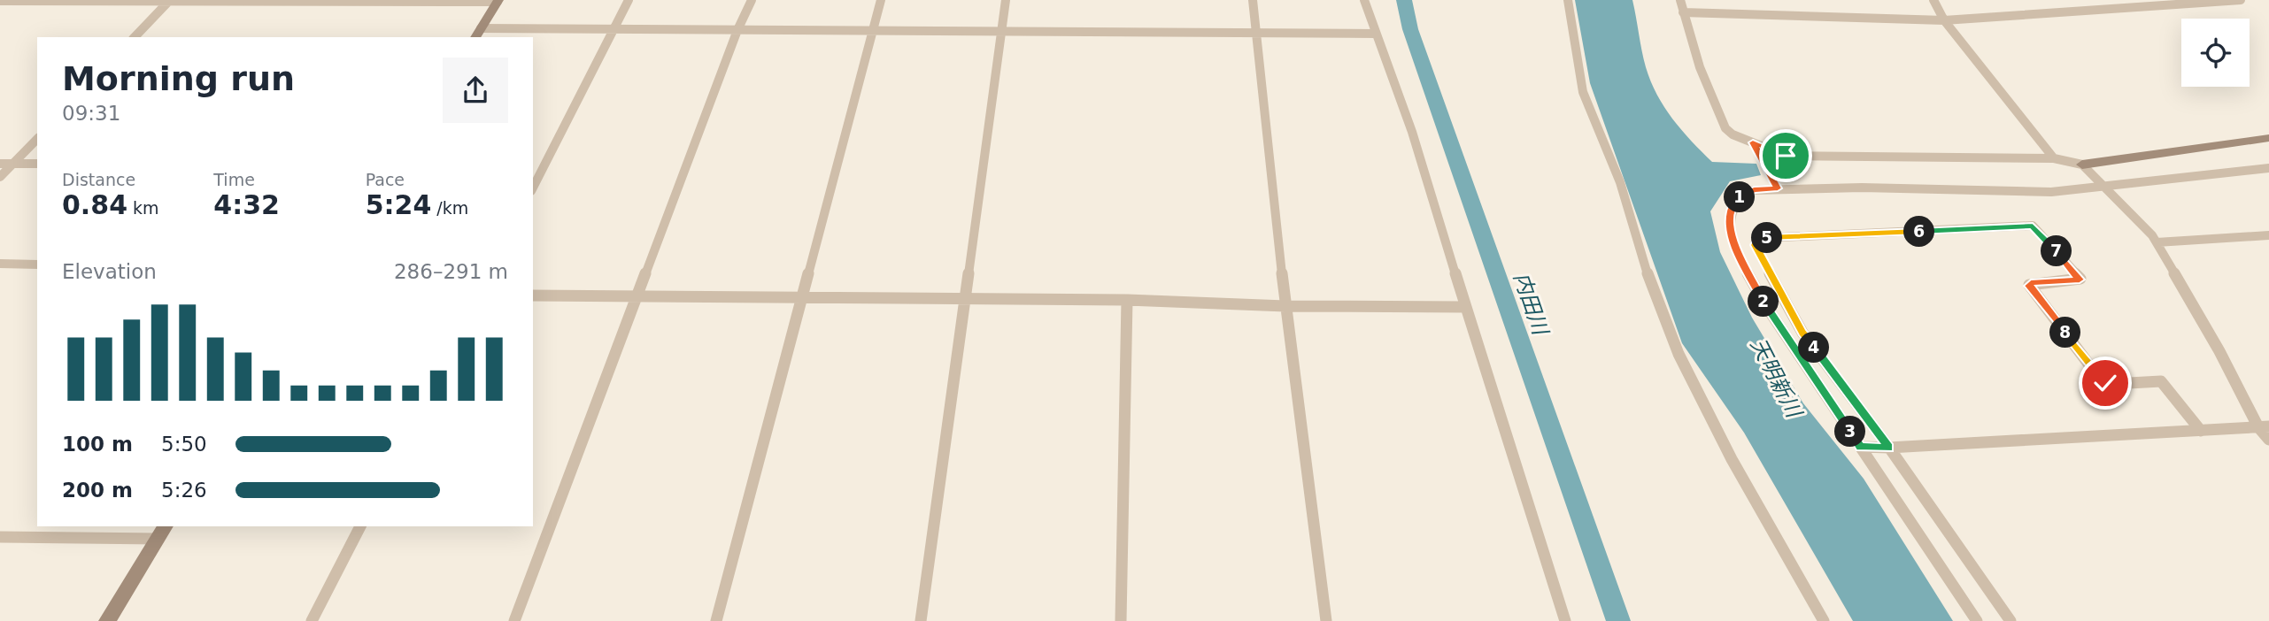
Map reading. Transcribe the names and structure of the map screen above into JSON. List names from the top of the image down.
{
  "water": ["内田川", "天明新川"],
  "page": {
    "heading": ["Morning run", "09:31"],
    "stats": [
      ["Distance", "0.84 km"],
      ["Time", "4:32"],
      ["Pace", "5:24 /km"]
    ],
    "pins": [
      "1",
      "6",
      "5",
      "7",
      "2",
      "8",
      "4",
      "3"
    ],
    "chart": ["Elevation", "286–291 m"],
    "list": [
      {
        "name": "100 m",
        "note": "5:50"
      },
      {
        "name": "200 m",
        "note": "5:26"
      }
    ]
  }
}
